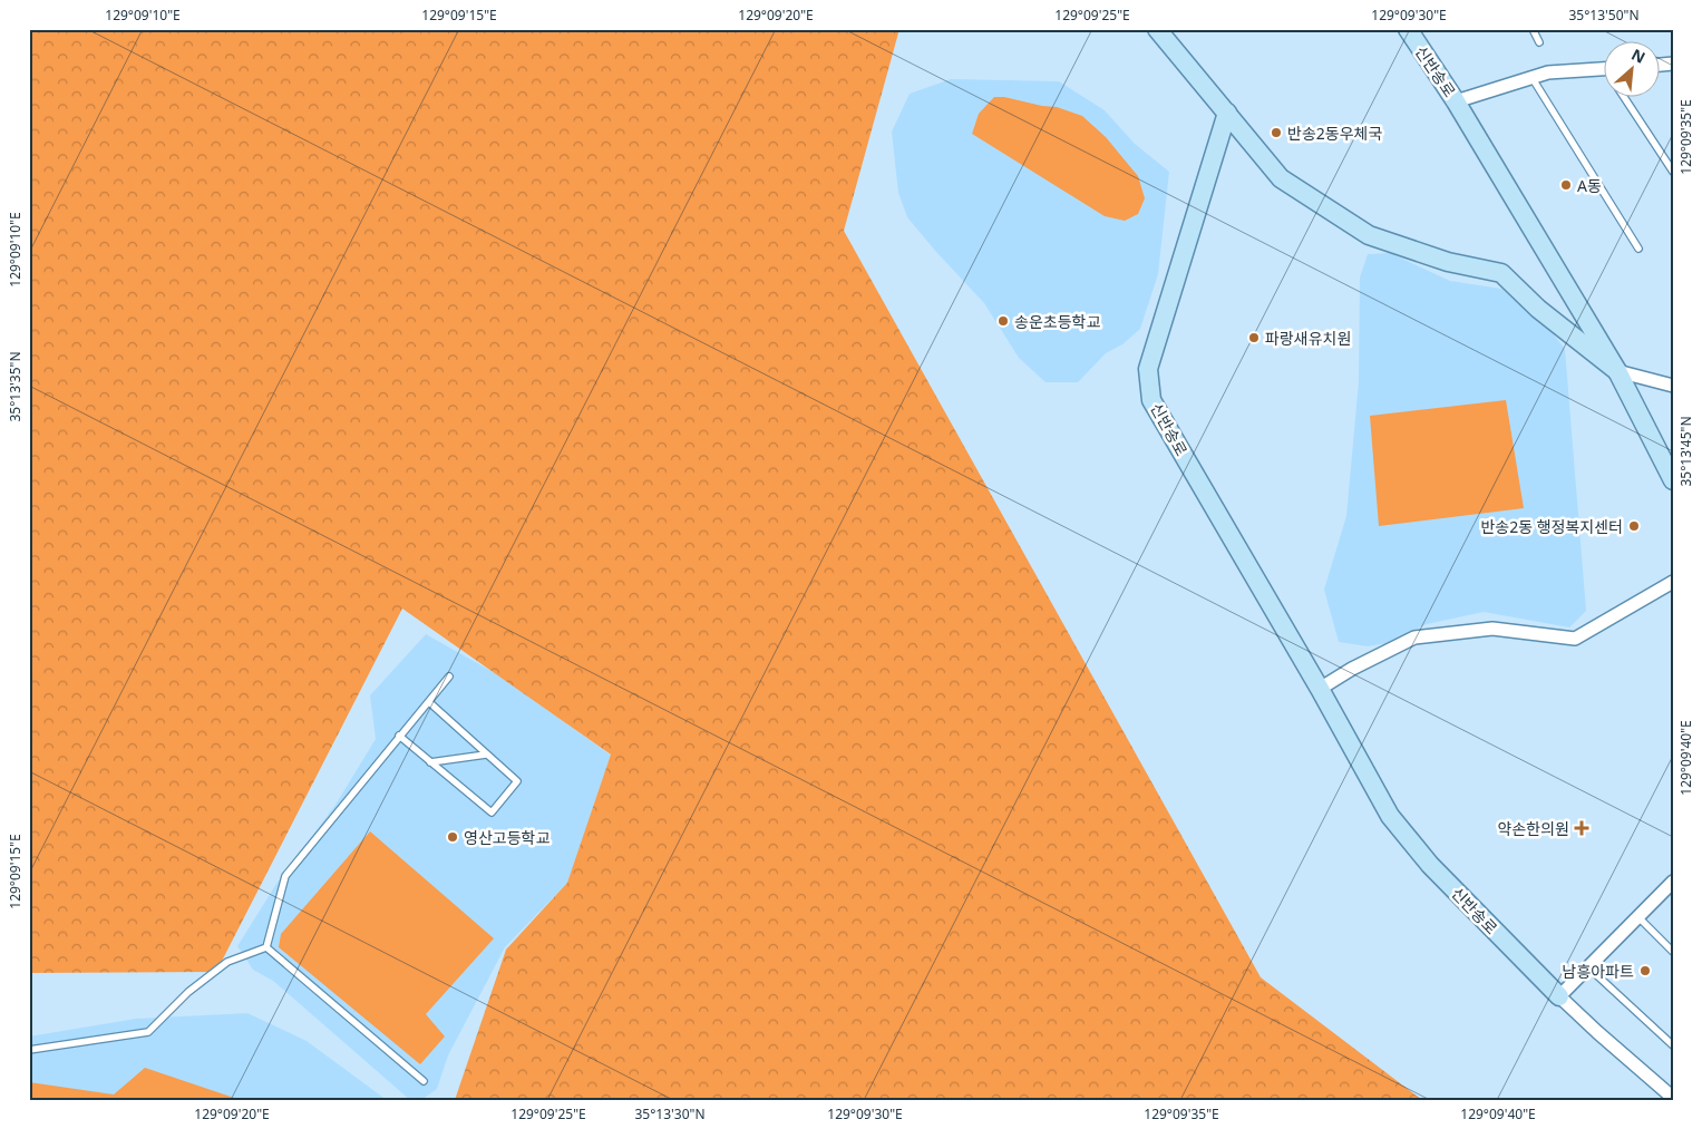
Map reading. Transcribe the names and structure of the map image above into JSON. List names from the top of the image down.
{
  "streets": {
    "main road": ["신반송로"]
  },
  "places": {
    "other": [
      "반송2동우체국",
      "A동",
      "송운초등학교",
      "파랑새유치원",
      "반송2동 행정복지센터",
      "영산고등학교",
      "남흥아파트"
    ],
    "health": ["약손한의원"]
  },
  "north": "top right",
  "coordinates": [
    "129°09'10\"E",
    "129°09'15\"E",
    "129°09'20\"E",
    "129°09'25\"E",
    "129°09'30\"E",
    "35°13'50\"N",
    "129°09'35\"E",
    "35°13'35\"N",
    "35°13'45\"N",
    "129°09'40\"E",
    "35°13'30\"N"
  ]
}
